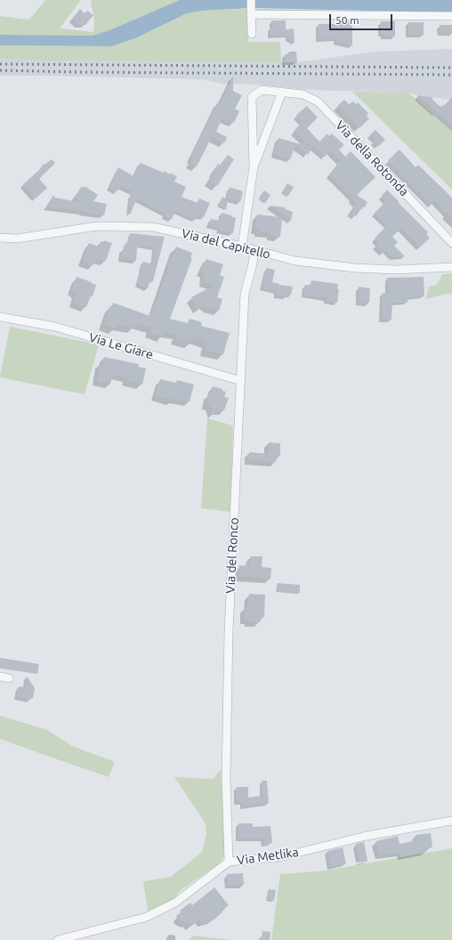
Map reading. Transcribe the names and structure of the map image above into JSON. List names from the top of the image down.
{
  "streets": {
    "street": [
      "Via della Rotonda",
      "Via del Capitello",
      "Via Le Giare",
      "Via del Ronco",
      "Via Metlika"
    ]
  },
  "crossings": [
    ["Via del Capitello", "Via del Ronco"],
    ["Via Le Giare", "Via del Ronco"],
    ["Via del Ronco", "Via Metlika"]
  ],
  "scale_bar": "50 m"
}
